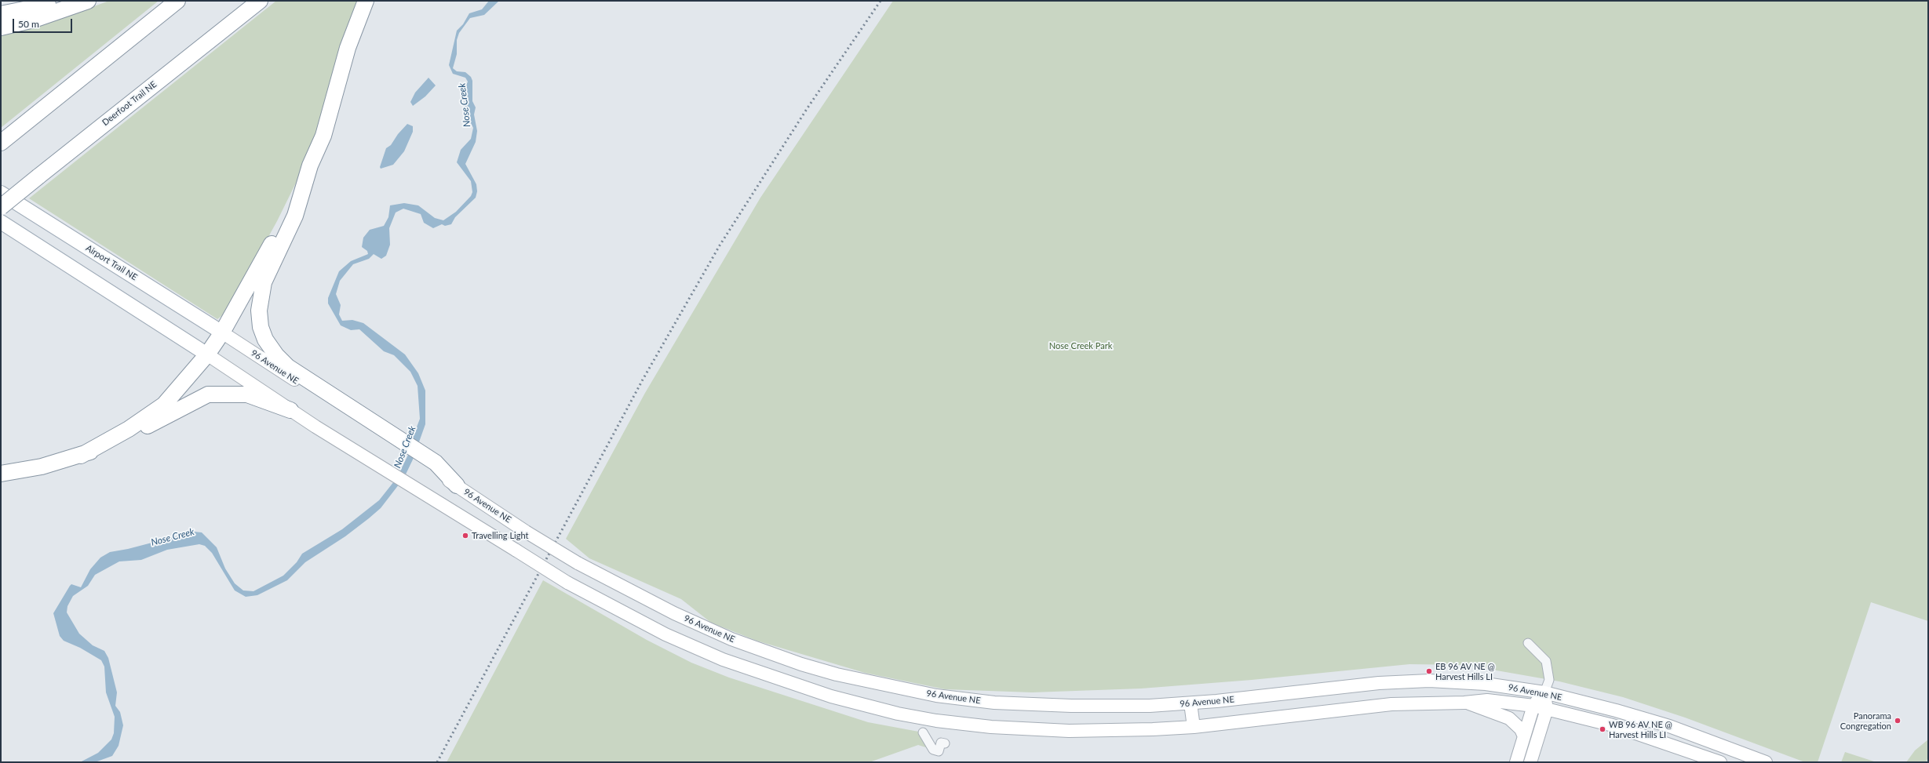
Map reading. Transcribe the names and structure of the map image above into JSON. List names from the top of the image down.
{
  "streets": {
    "highway": ["Deerfoot Trail NE"],
    "main road": ["Airport Trail NE", "96 Avenue NE"]
  },
  "crossings": [
    ["Airport Trail NE", "96 Avenue NE"]
  ],
  "water": ["Nose Creek"],
  "parks": ["Nose Creek Park"],
  "places": [
    "Travelling Light",
    "EB 96 AV NE @ Harvest Hills LI",
    "Panorama Congregation",
    "WB 96 AV NE @ Harvest Hills LI"
  ],
  "scale_bar": "50 m"
}
